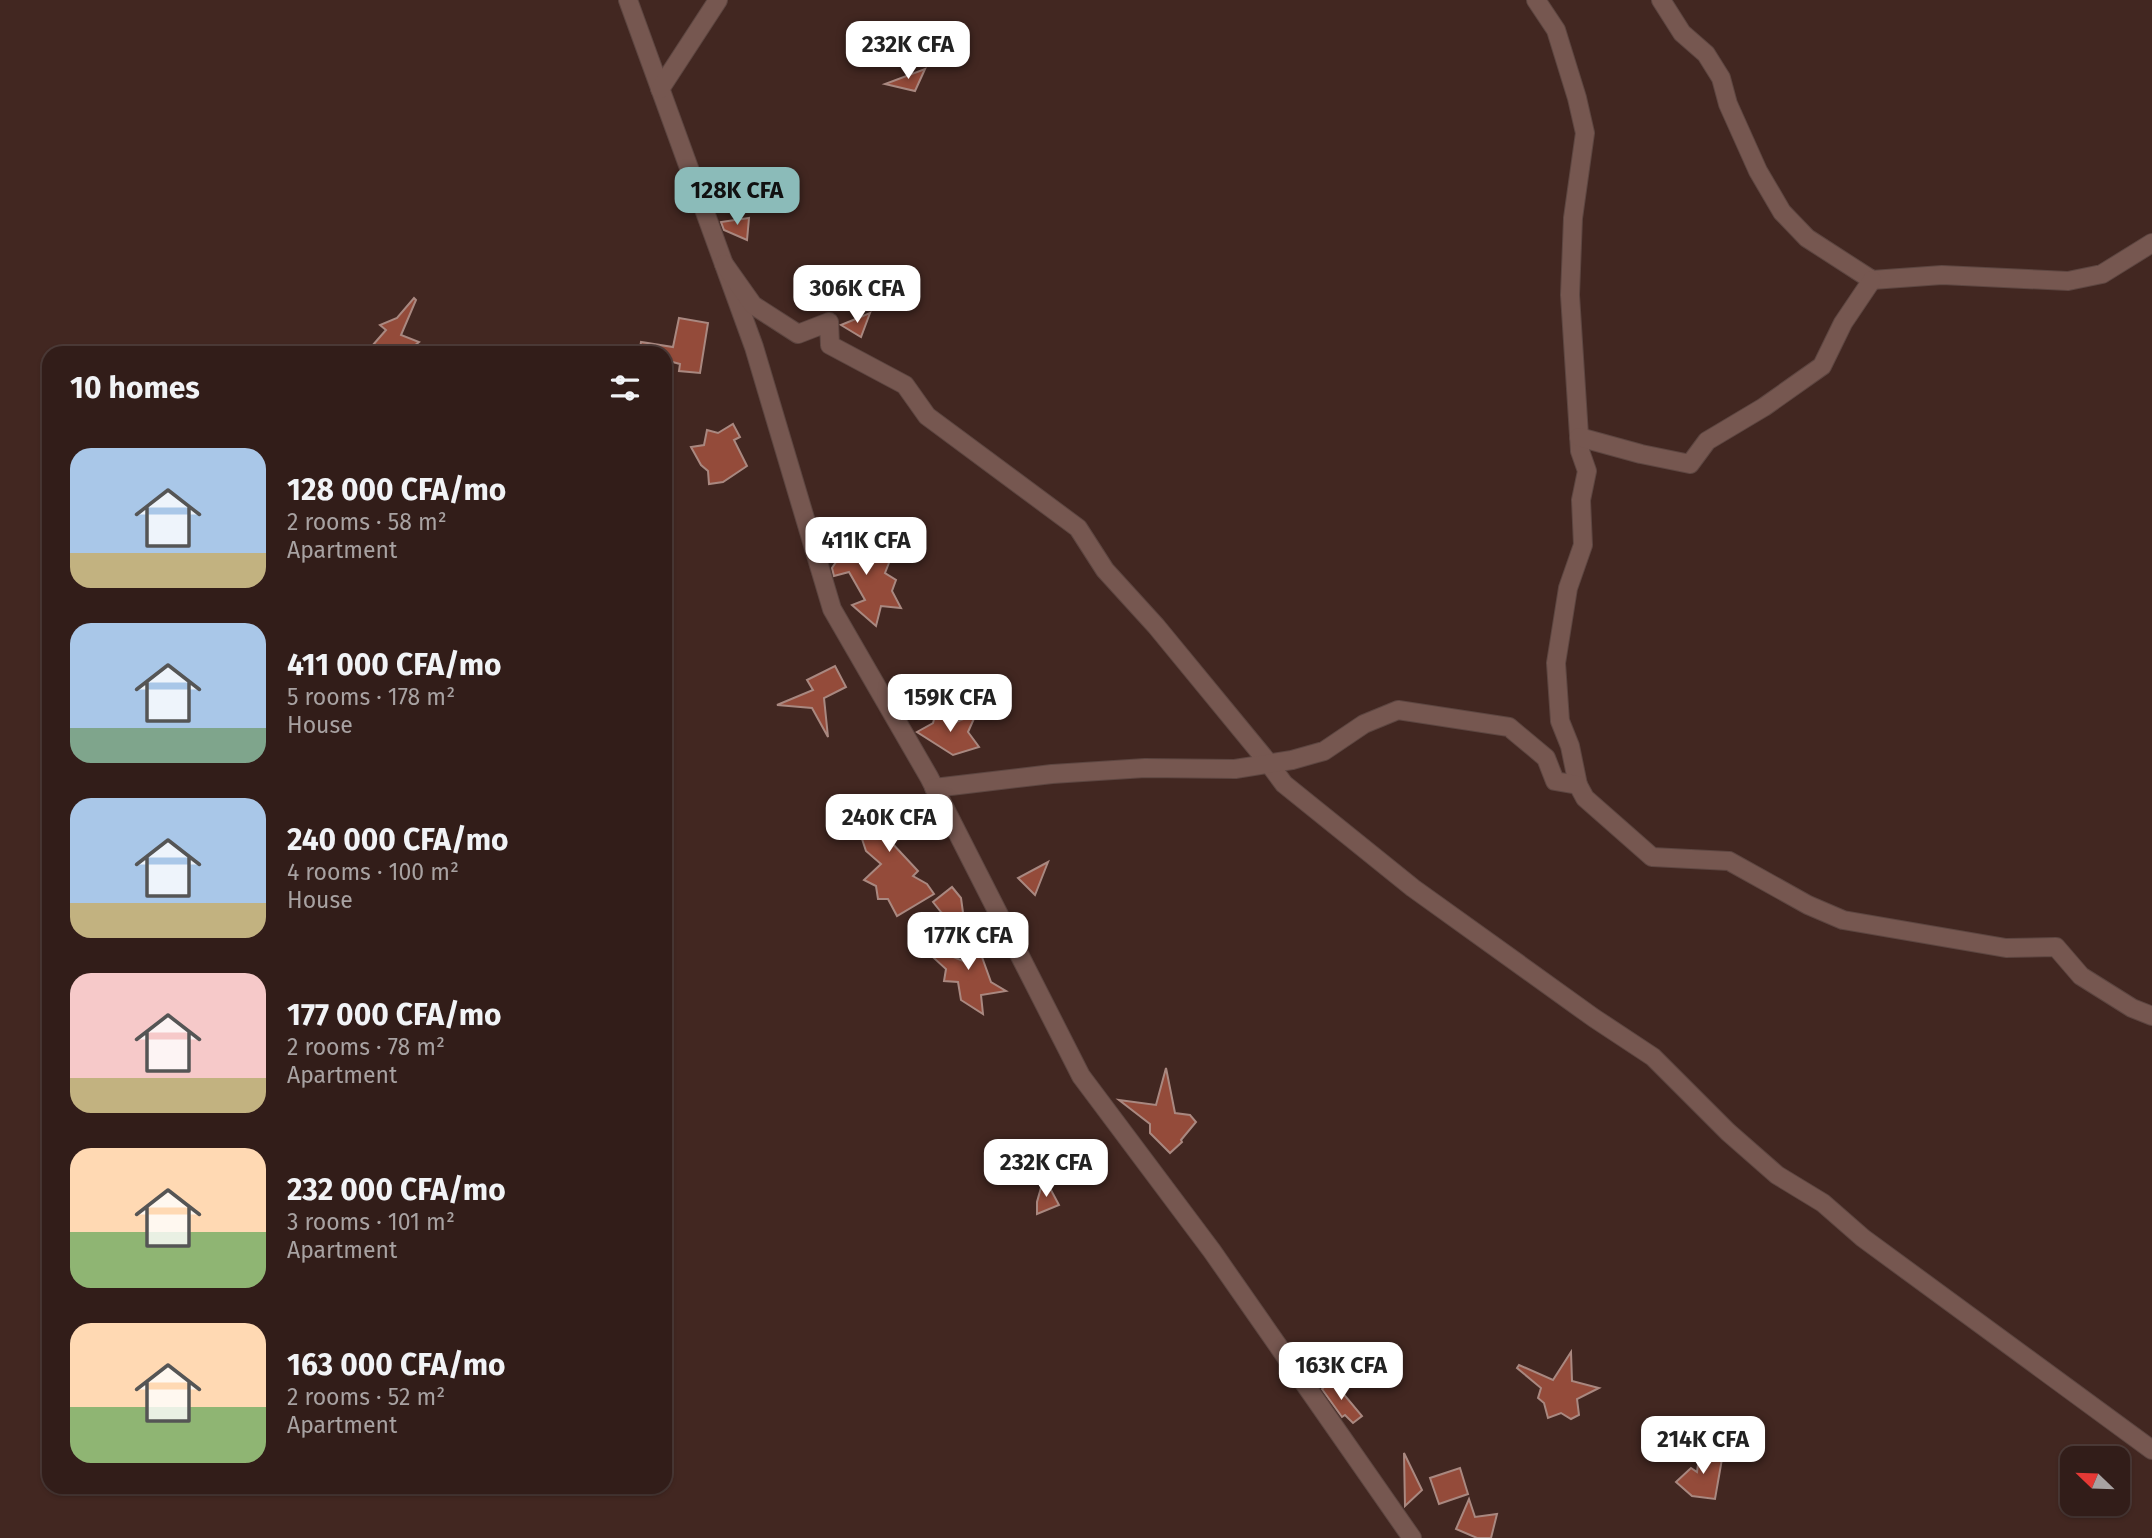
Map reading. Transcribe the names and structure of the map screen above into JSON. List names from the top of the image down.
{
  "north": "top left",
  "page": {
    "price": [
      "232K CFA",
      "128K CFA",
      "306K CFA",
      "411K CFA",
      "159K CFA",
      "240K CFA",
      "177K CFA",
      "232K CFA",
      "163K CFA",
      "214K CFA"
    ],
    "heading": "10 homes",
    "list": [
      {
        "name": "128 000 CFA/mo",
        "note": "2 rooms · 58 m² · Apartment"
      },
      {
        "name": "411 000 CFA/mo",
        "note": "5 rooms · 178 m² · House"
      },
      {
        "name": "240 000 CFA/mo",
        "note": "4 rooms · 100 m² · House"
      },
      {
        "name": "177 000 CFA/mo",
        "note": "2 rooms · 78 m² · Apartment"
      },
      {
        "name": "232 000 CFA/mo",
        "note": "3 rooms · 101 m² · Apartment"
      },
      {
        "name": "163 000 CFA/mo",
        "note": "2 rooms · 52 m² · Apartment"
      }
    ]
  }
}
